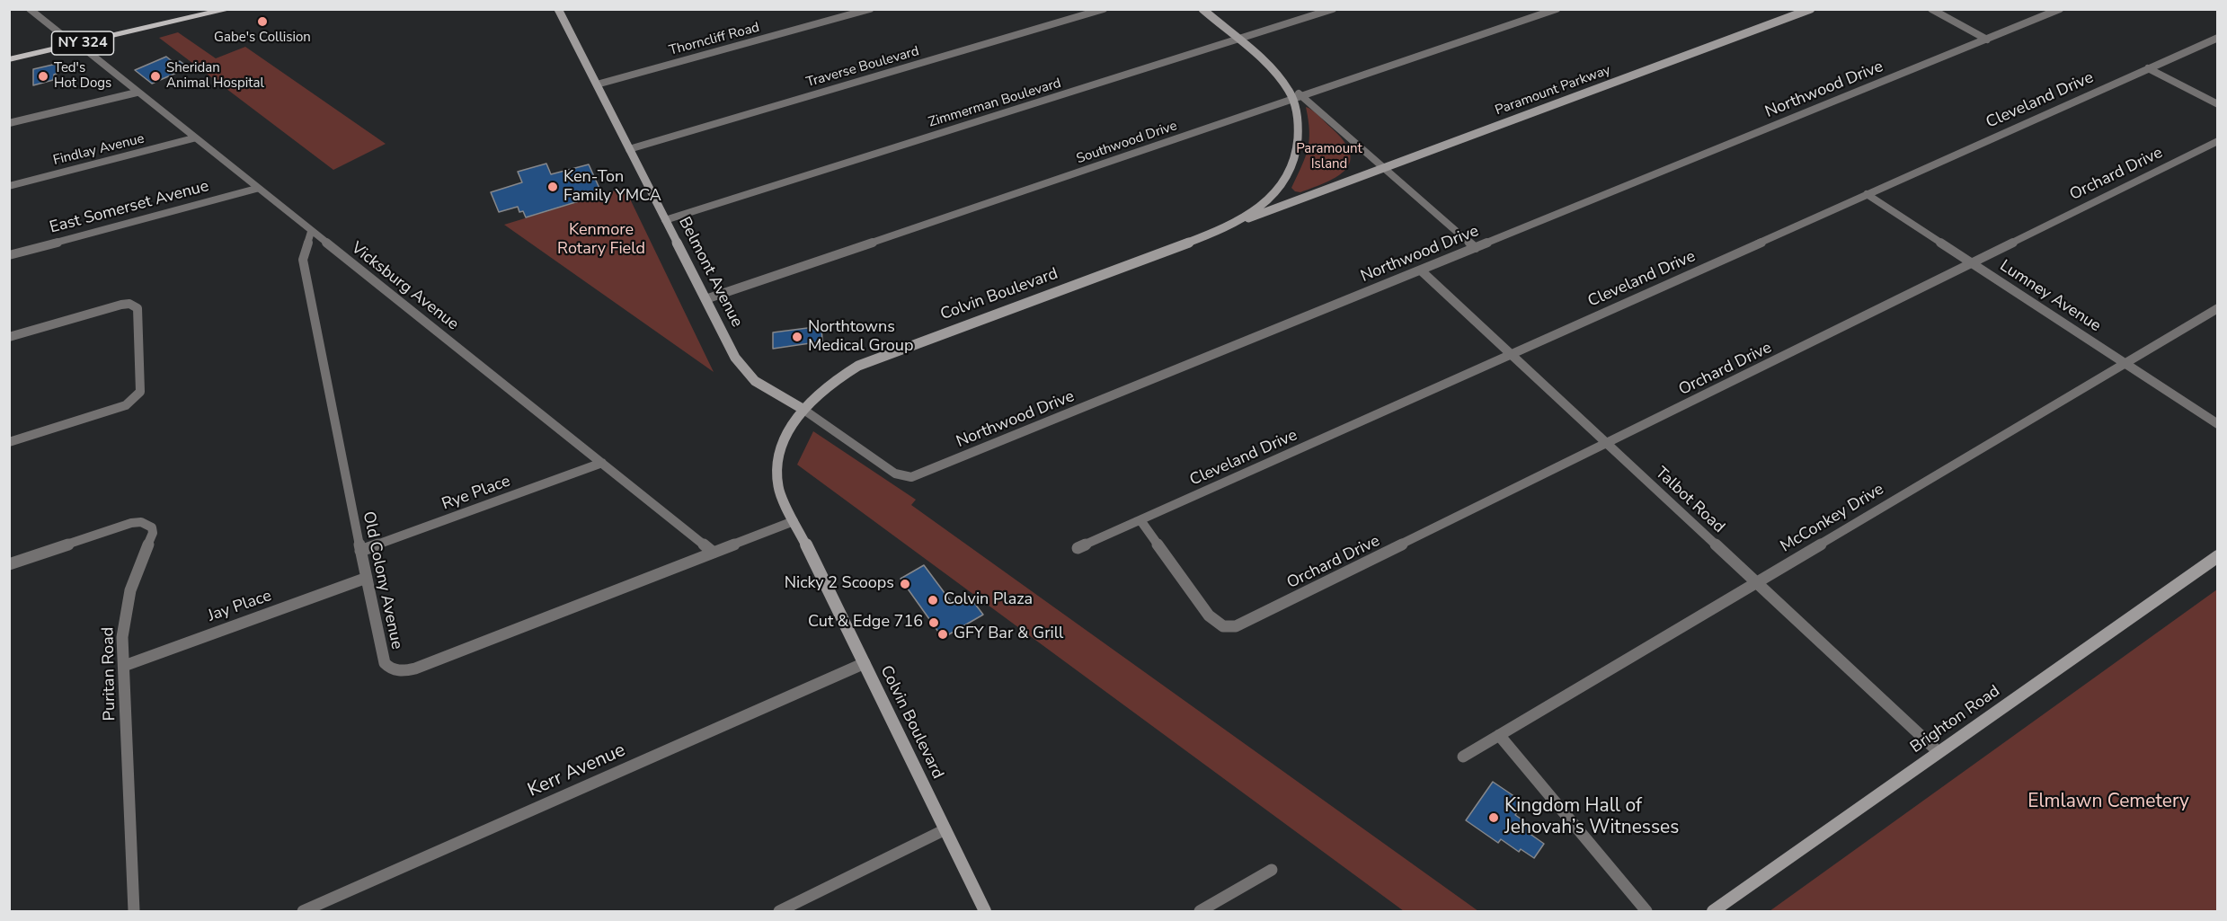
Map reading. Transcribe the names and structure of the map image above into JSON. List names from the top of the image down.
{
  "streets": {
    "main road": ["NY 324"],
    "street": [
      "Thorncliff Road",
      "Traverse Boulevard",
      "Northwood Drive",
      "Paramount Parkway",
      "Cleveland Drive",
      "Zimmerman Boulevard",
      "Southwood Drive",
      "Findlay Avenue",
      "Orchard Drive",
      "East Somerset Avenue",
      "Belmont Avenue",
      "Vicksburg Avenue",
      "Colvin Boulevard",
      "Lumney Avenue",
      "Rye Place",
      "Talbot Road",
      "McConkey Drive",
      "Old Colony Avenue",
      "Jay Place",
      "Puritan Road",
      "Brighton Road",
      "Kerr Avenue"
    ]
  },
  "crossings": [
    ["Thorncliff Road", "Belmont Avenue"],
    ["NY 324", "Vicksburg Avenue"],
    ["Traverse Boulevard", "Belmont Avenue"],
    ["Northwood Drive", "Belmont Avenue"],
    ["Northwood Drive", "Colvin Boulevard"],
    ["Northwood Drive", "Talbot Road"],
    ["Paramount Parkway", "Colvin Boulevard"],
    ["Cleveland Drive", "Orchard Drive"],
    ["Cleveland Drive", "Lumney Avenue"],
    ["Cleveland Drive", "Talbot Road"],
    ["Zimmerman Boulevard", "Belmont Avenue"],
    ["Zimmerman Boulevard", "Colvin Boulevard"],
    ["Southwood Drive", "Belmont Avenue"],
    ["Southwood Drive", "Colvin Boulevard"],
    ["Findlay Avenue", "Vicksburg Avenue"],
    ["Orchard Drive", "Lumney Avenue"],
    ["Orchard Drive", "Talbot Road"],
    ["East Somerset Avenue", "Vicksburg Avenue"],
    ["Belmont Avenue", "Colvin Boulevard"],
    ["Vicksburg Avenue", "Rye Place"],
    ["Vicksburg Avenue", "Old Colony Avenue"],
    ["Colvin Boulevard", "Old Colony Avenue"],
    ["Colvin Boulevard", "Kerr Avenue"],
    ["Lumney Avenue", "McConkey Drive"],
    ["Rye Place", "Old Colony Avenue"],
    ["Talbot Road", "McConkey Drive"],
    ["Talbot Road", "Brighton Road"],
    ["Old Colony Avenue", "Jay Place"],
    ["Jay Place", "Puritan Road"]
  ],
  "parks": ["Paramount Island", "Kenmore Rotary Field", "Elmlawn Cemetery"],
  "places": [
    "Gabe's Collision",
    "Ted's Hot Dogs",
    "Sheridan Animal Hospital",
    "Ken-Ton Family YMCA",
    "Northtowns Medical Group",
    "Nicky 2 Scoops",
    "Colvin Plaza",
    "Cut & Edge 716",
    "GFY Bar & Grill",
    "Kingdom Hall of Jehovah’s Witnesses"
  ]
}
